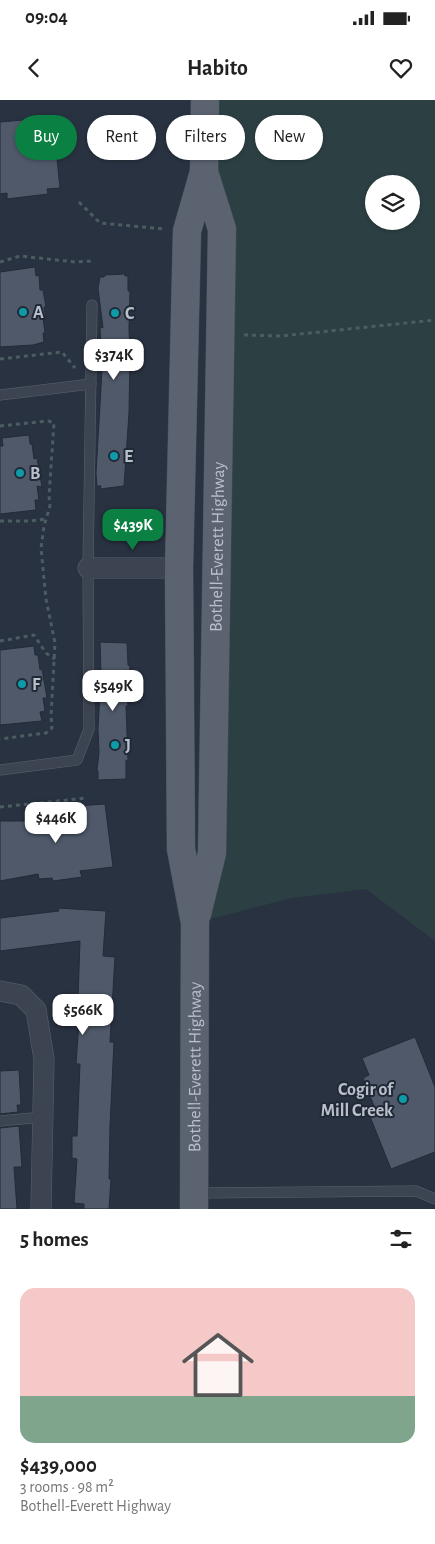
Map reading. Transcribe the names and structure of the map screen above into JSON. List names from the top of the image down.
{
  "streets": {
    "main road": ["Bothell-Everett Highway"]
  },
  "places": [
    "A",
    "C",
    "E",
    "B",
    "F",
    "J",
    "Cogir of Mill Creek"
  ],
  "page": {
    "status": "09:04",
    "header": "Habito",
    "chip": [
      "Buy",
      "Rent",
      "Filters",
      "New"
    ],
    "price": [
      "$374K",
      "$439K",
      "$549K",
      "$446K",
      "$566K"
    ],
    "heading": "5 homes",
    "list": [
      {
        "name": "$439,000",
        "note": "3 rooms · 98 m² · Bothell-Everett Highway"
      }
    ]
  }
}
